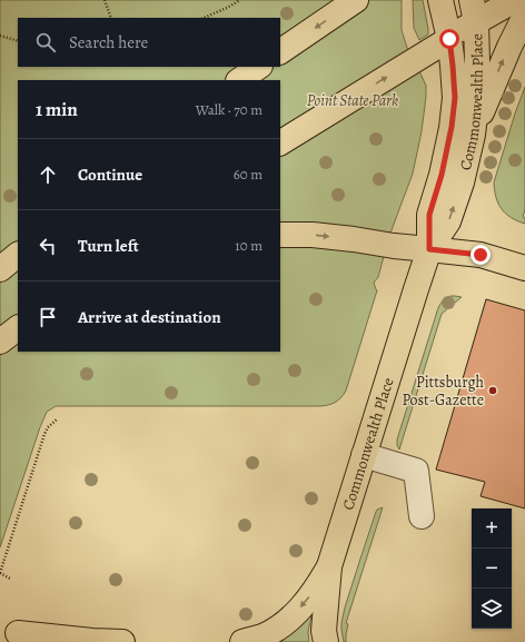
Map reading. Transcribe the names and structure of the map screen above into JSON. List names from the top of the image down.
{
  "streets": {
    "main road": ["Commonwealth Place"]
  },
  "parks": ["Point State Park"],
  "places": ["Pittsburgh Post-Gazette"],
  "page": {
    "search": "Search here",
    "heading": ["1 min", "Walk · 70 m"],
    "list": [
      ["Continue", "60 m"],
      ["Turn left", "10 m"],
      "Arrive at destination"
    ],
    "map_buttons": ["+", "−"]
  }
}
